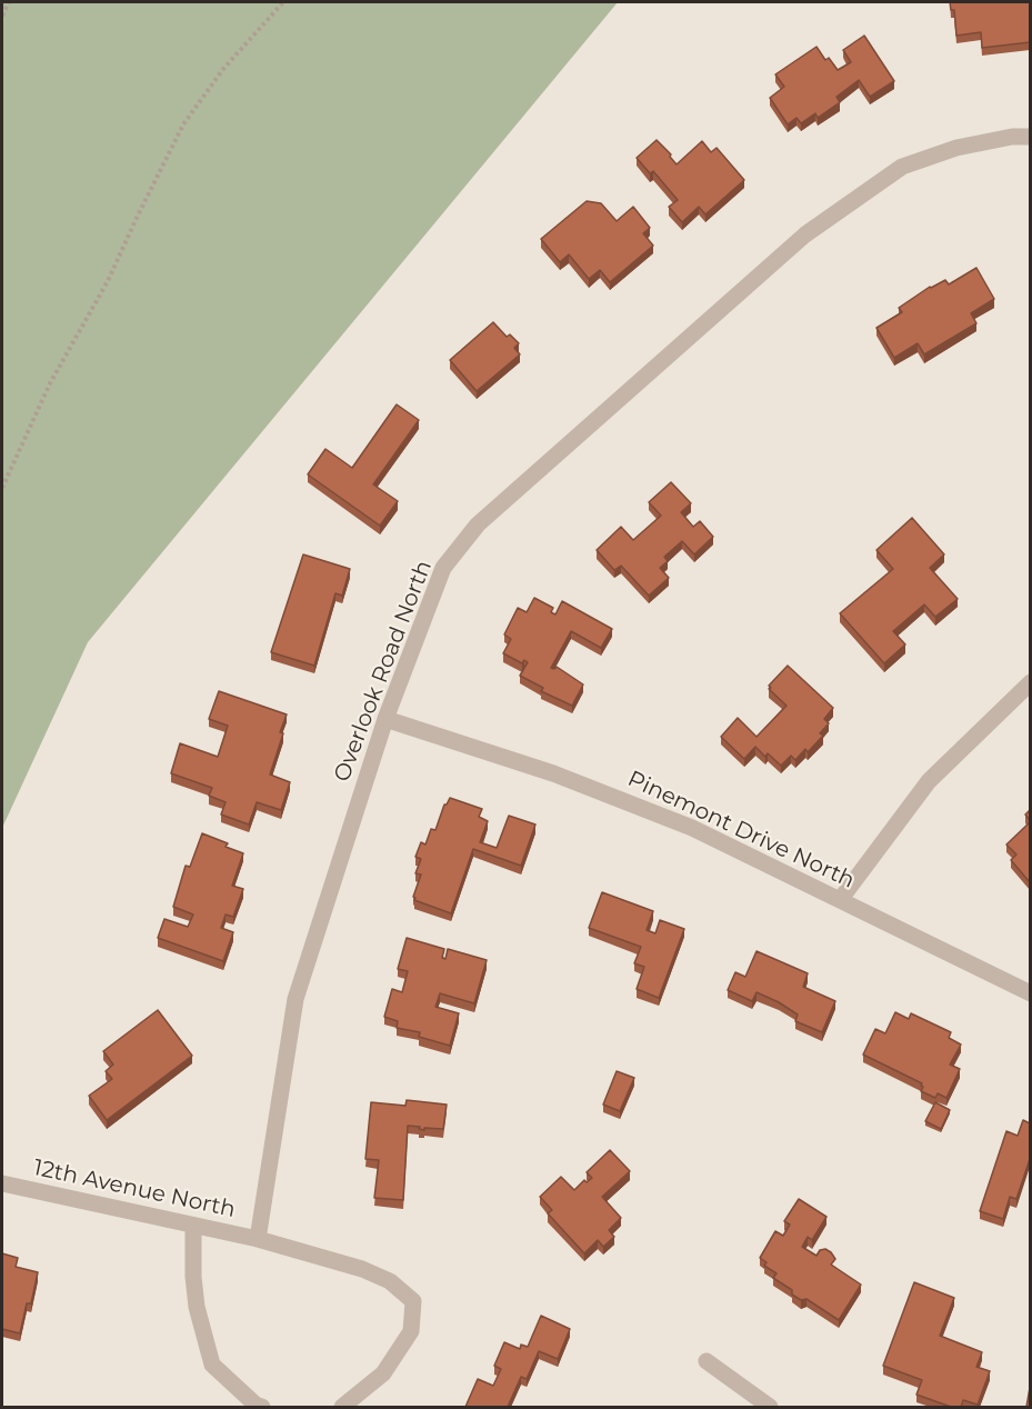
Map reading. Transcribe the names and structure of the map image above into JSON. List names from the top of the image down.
{
  "streets": {
    "street": ["Overlook Road North", "Pinemont Drive North", "12th Avenue North"]
  },
  "crossings": [
    ["Overlook Road North", "Pinemont Drive North"],
    ["Overlook Road North", "12th Avenue North"]
  ]
}
